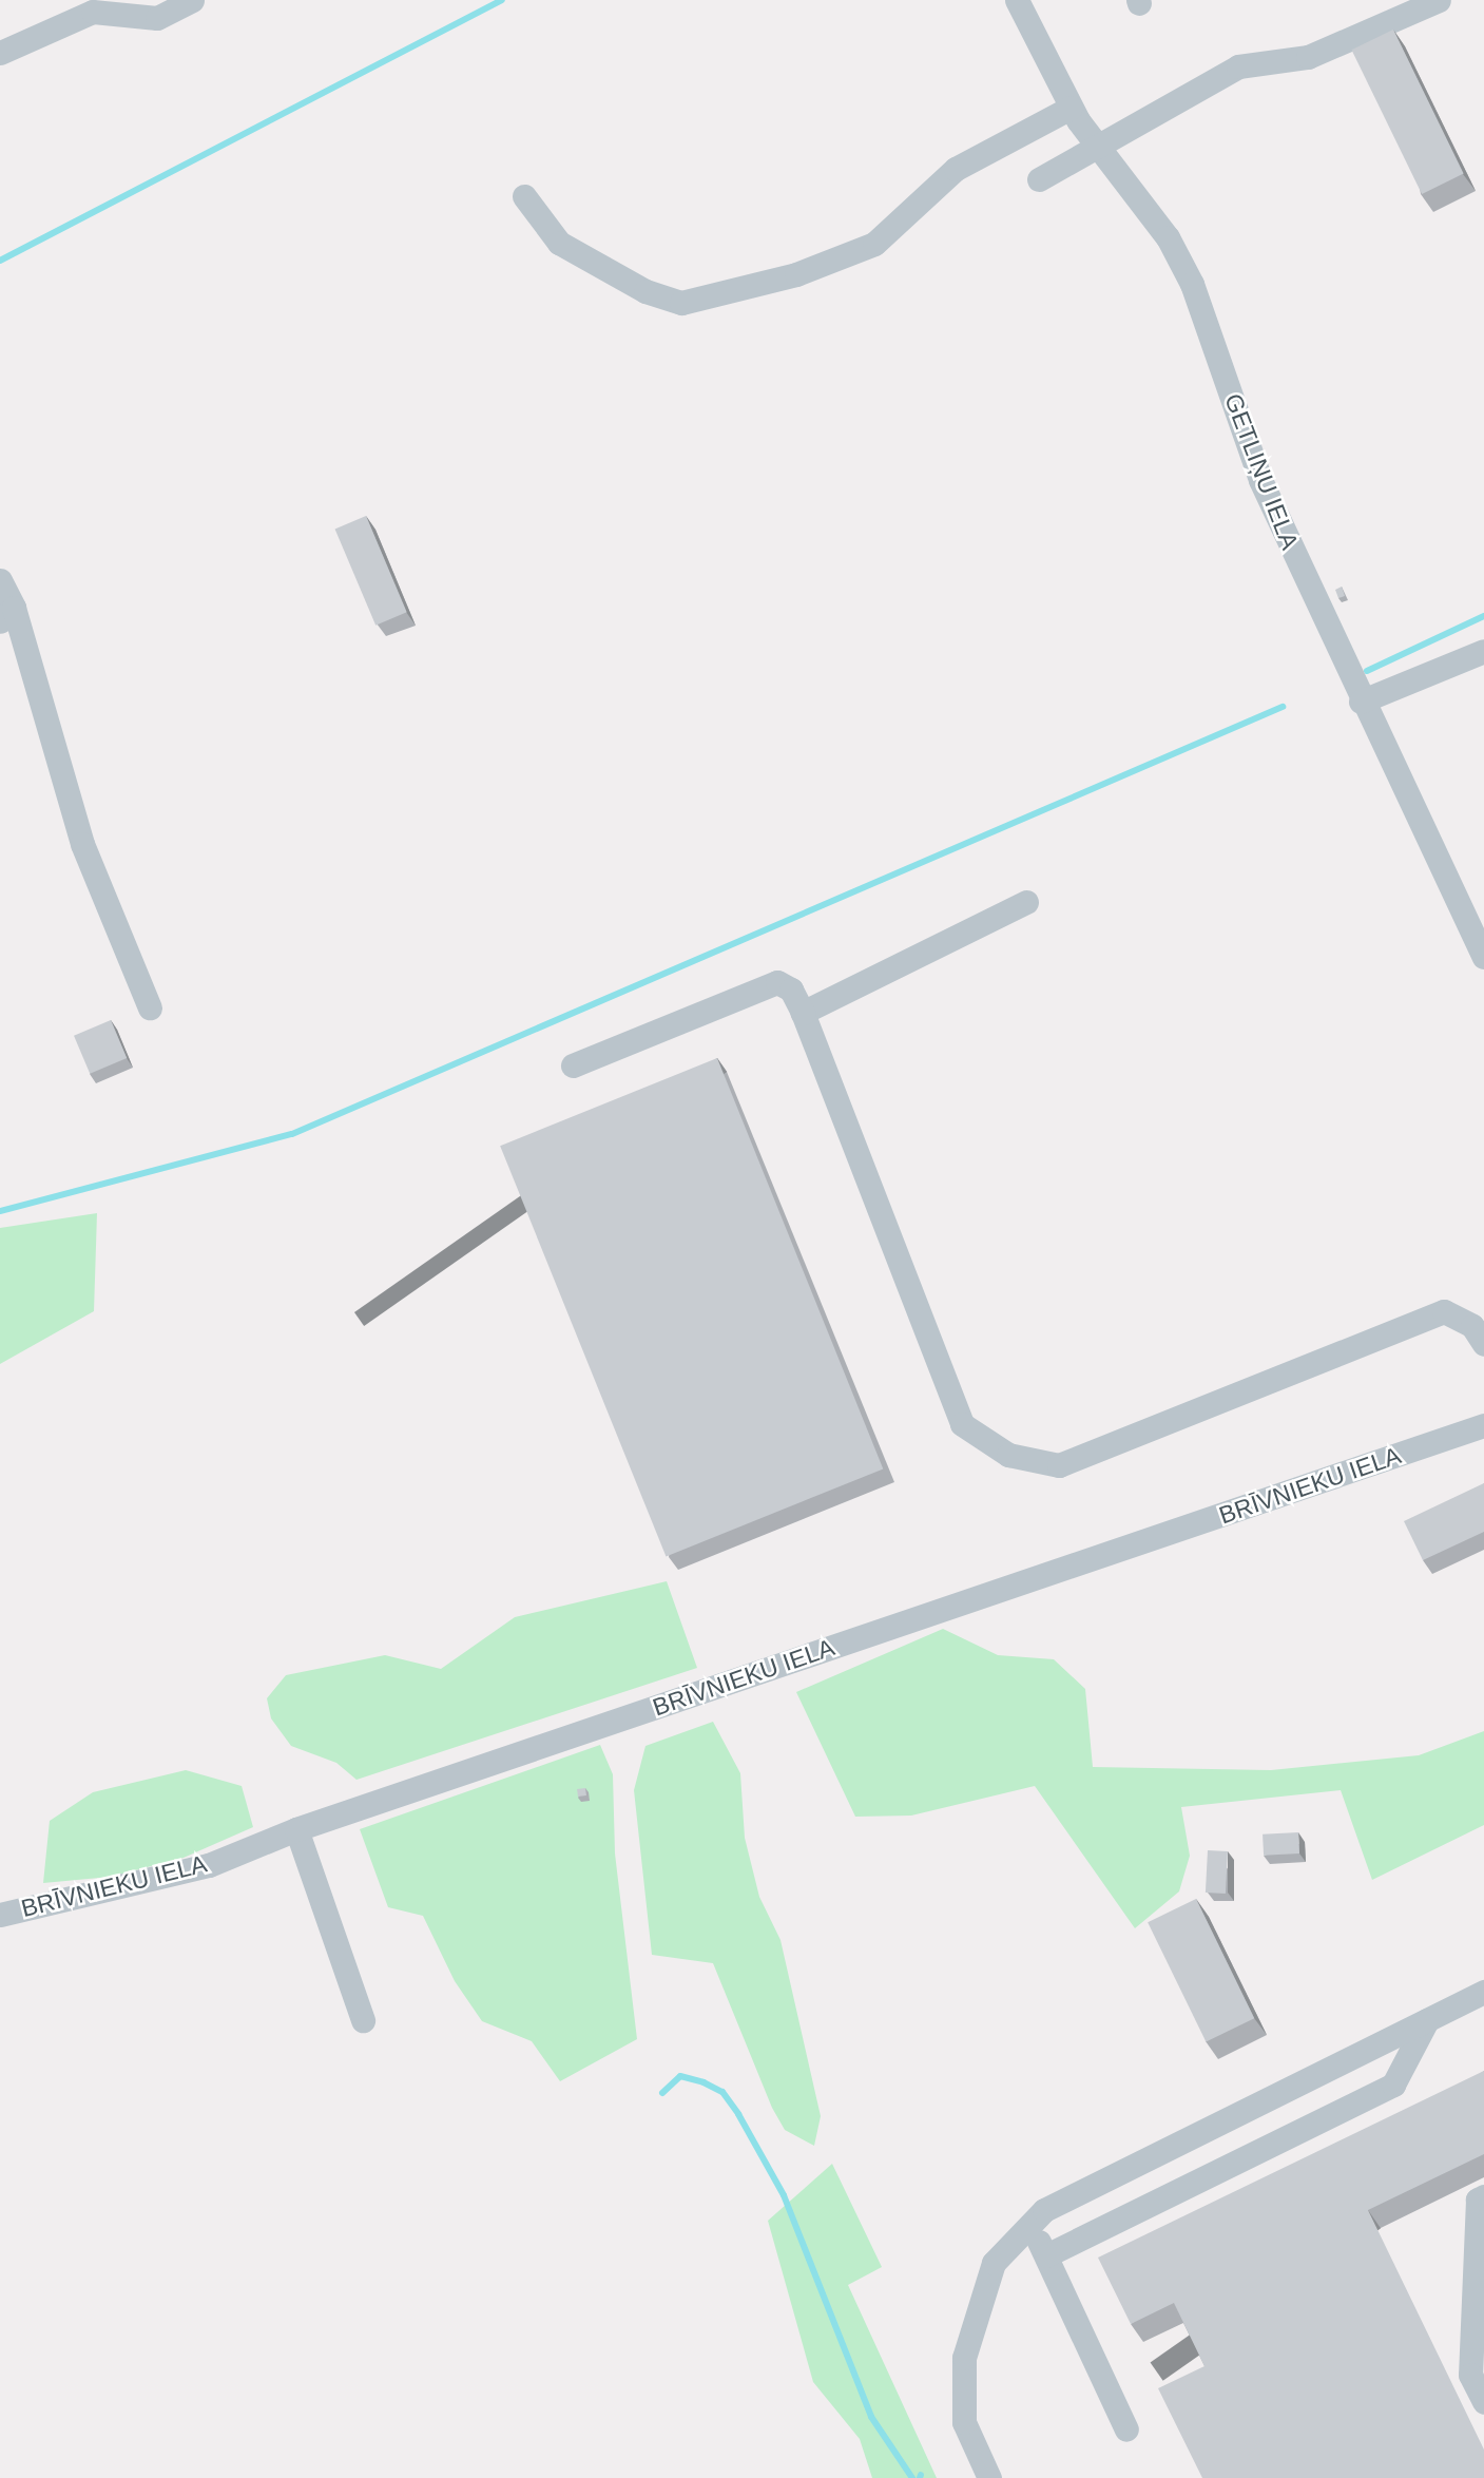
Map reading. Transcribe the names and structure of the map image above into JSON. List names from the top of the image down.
{
  "streets": {
    "street": ["GETLIŅU IELA", "BRĪVNIEKU IELA"]
  }
}
